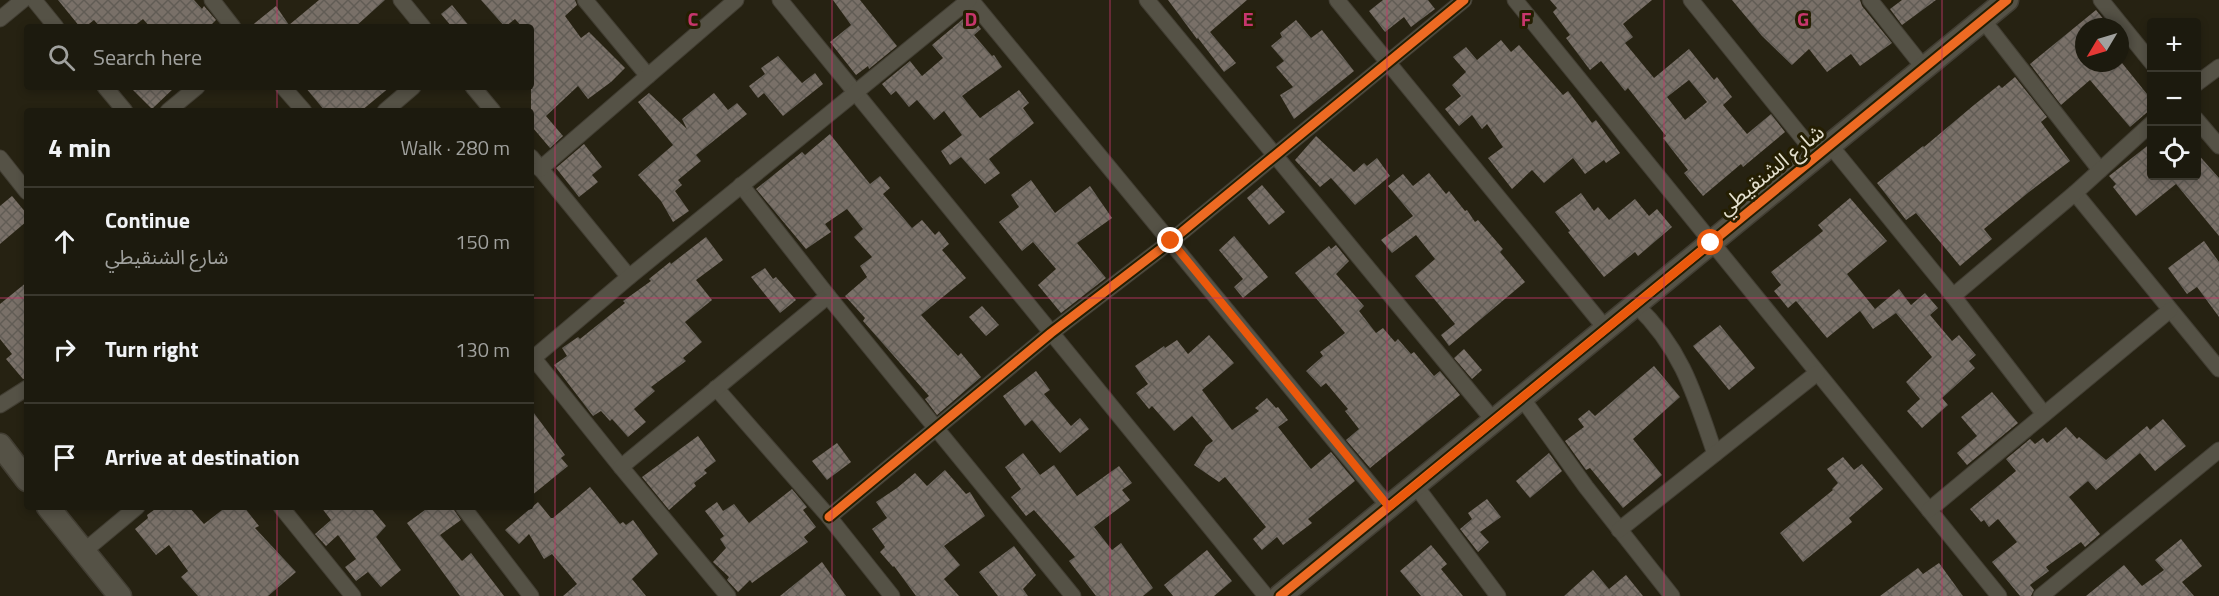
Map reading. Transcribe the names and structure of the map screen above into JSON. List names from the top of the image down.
{
  "streets": {
    "street": ["شارع الشنقيطي"]
  },
  "north": "bottom left",
  "page": {
    "map_buttons": ["+", "−"],
    "search": "Search here",
    "heading": ["4 min", "Walk · 280 m"],
    "list": [
      ["Continue", "شارع الشنقيطي", "150 m"],
      ["Turn right", "130 m"],
      "Arrive at destination"
    ]
  },
  "grid": {
    "columns": [
      "C",
      "D",
      "E",
      "F",
      "G"
    ]
  }
}
